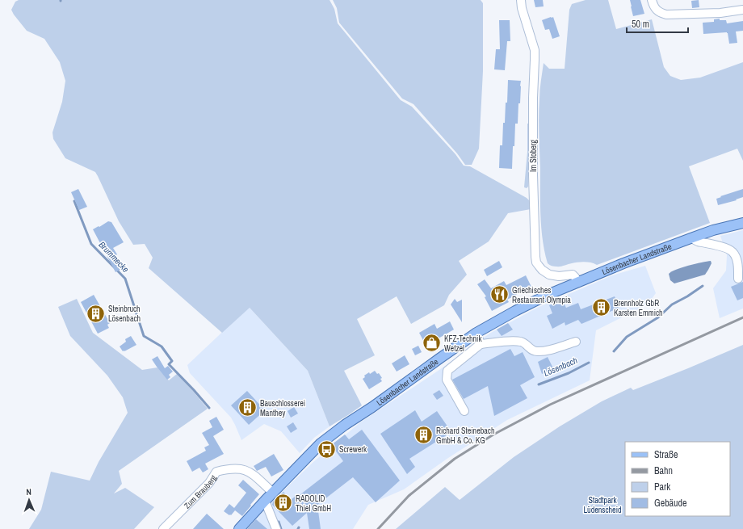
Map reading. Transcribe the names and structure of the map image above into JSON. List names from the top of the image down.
{
  "streets": {
    "main road": ["Lösenbacher Landstraße"],
    "street": ["Im Stoberg", "Zum Brauberg"]
  },
  "crossings": [
    ["Im Stoberg", "Lösenbacher Landstraße"],
    ["Lösenbacher Landstraße", "Zum Brauberg"]
  ],
  "water": ["Brummecke", "Lösenbach"],
  "parks": ["Stadtpark Lüdenscheid"],
  "places": {
    "restaurant": ["Griechisches Restaurant Olympia"],
    "building": [
      "Brennholz GbR Karsten Emmich",
      "Steinbruch Lösenbach",
      "Bauschlosserei Manthey",
      "Richard Steinebach GmbH & Co. KG",
      "RADOLID Thiel GmbH"
    ],
    "shop": ["KFZ-Technik Wetzel"],
    "bus stop": ["Screwerk"]
  },
  "legend": [
    "Straße",
    "Bahn",
    "Park",
    "Gebäude"
  ],
  "scale_bar": "50 m",
  "north": "top"
}
